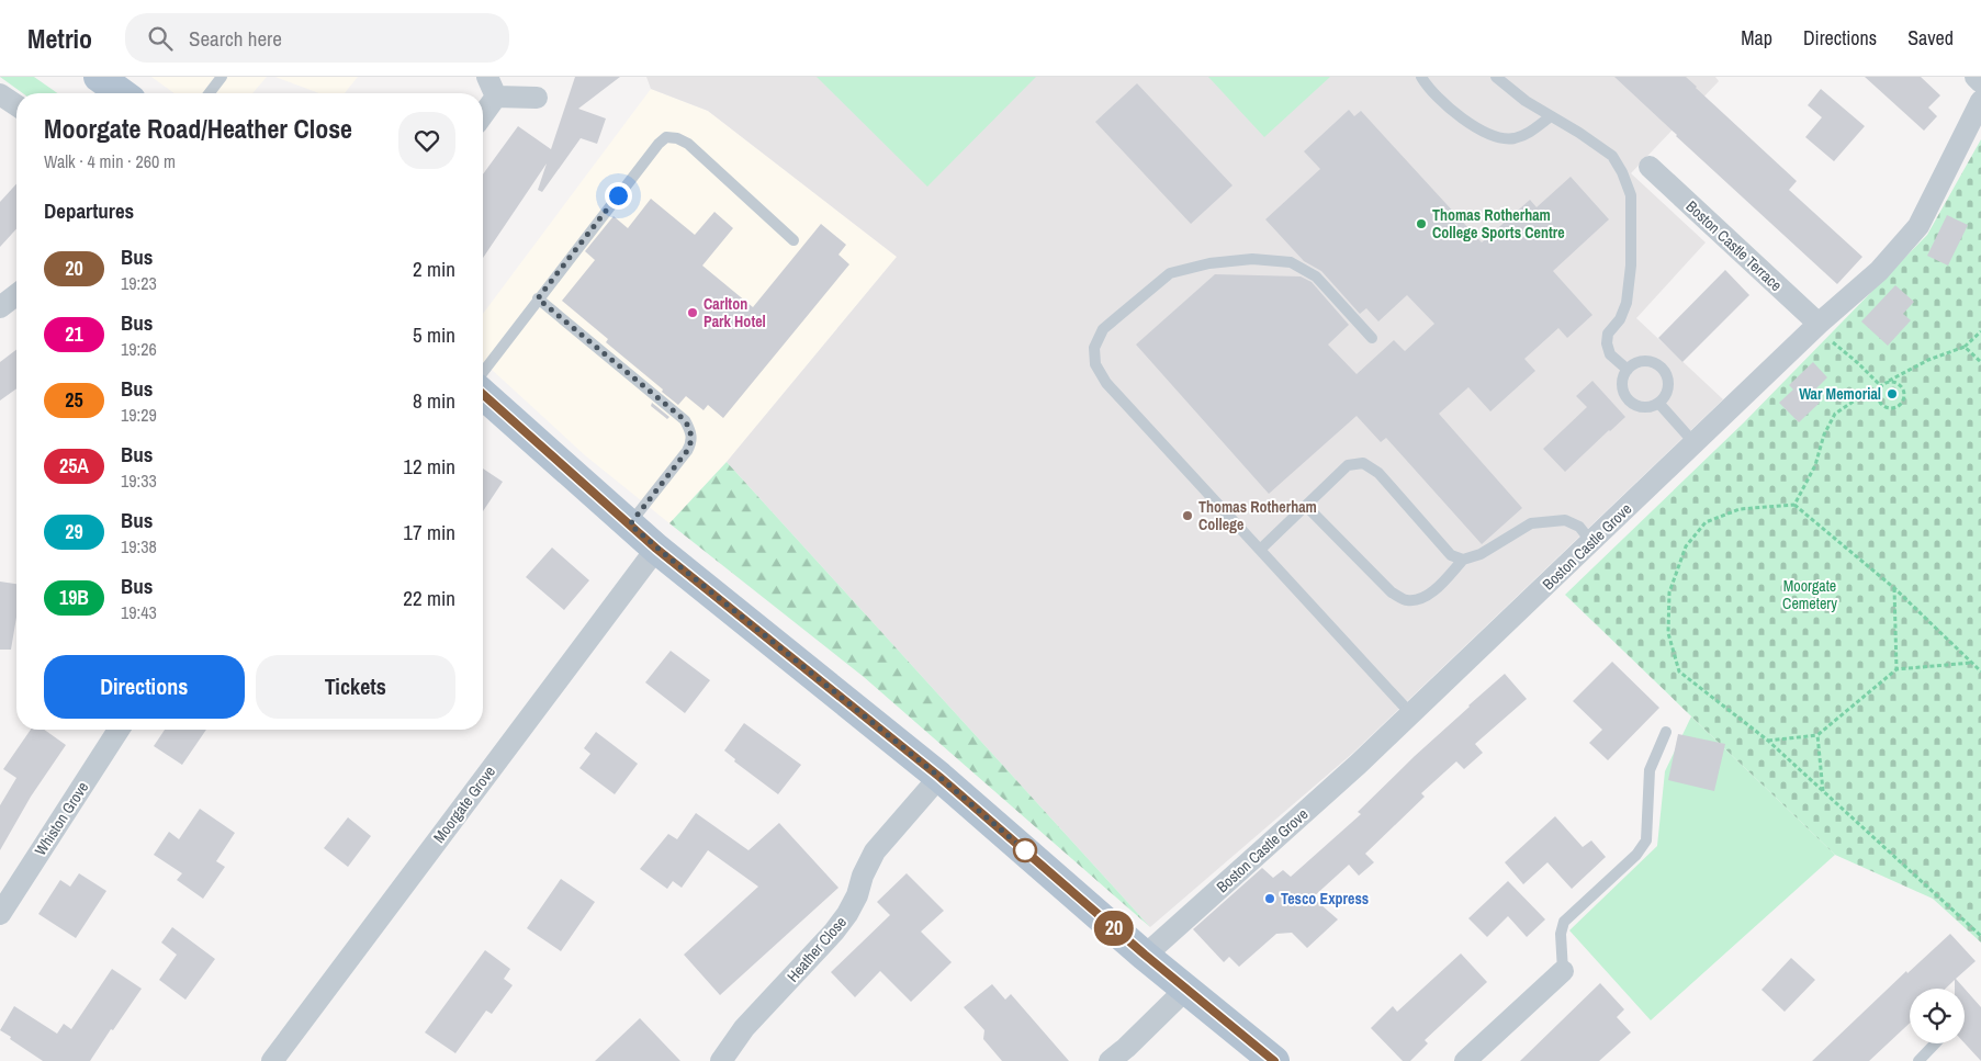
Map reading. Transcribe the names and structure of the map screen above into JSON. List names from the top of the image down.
{
  "streets": {
    "street": [
      "Boston Castle Terrace",
      "Boston Castle Grove",
      "Moorgate Grove",
      "Whiston Grove",
      "Heather Close"
    ]
  },
  "crossings": [
    ["Boston Castle Terrace", "Boston Castle Grove"]
  ],
  "parks": ["Moorgate Cemetery"],
  "places": [
    "Thomas Rotherham College Sports Centre",
    "Carlton Park Hotel",
    "War Memorial",
    "Thomas Rotherham College",
    "Tesco Express"
  ],
  "lines": ["bus line 20"],
  "page": {
    "header": "Metrio",
    "search": "Search here",
    "nav": ["Map", "Directions", "Saved"],
    "on_map": "20",
    "heading": [
      ["Moorgate Road/Heather Close", "Walk · 4 min · 260 m"],
      "Departures"
    ],
    "list": [
      {
        "mark": "20",
        "name": "Bus",
        "note": "19:23",
        "value": "2 min"
      },
      {
        "mark": "21",
        "name": "Bus",
        "note": "19:26",
        "value": "5 min"
      },
      {
        "mark": "25",
        "name": "Bus",
        "note": "19:29",
        "value": "8 min"
      },
      {
        "mark": "25A",
        "name": "Bus",
        "note": "19:33",
        "value": "12 min"
      },
      {
        "mark": "29",
        "name": "Bus",
        "note": "19:38",
        "value": "17 min"
      },
      {
        "mark": "19B",
        "name": "Bus",
        "note": "19:43",
        "value": "22 min"
      }
    ],
    "buttons": ["Directions", "Tickets"]
  }
}
